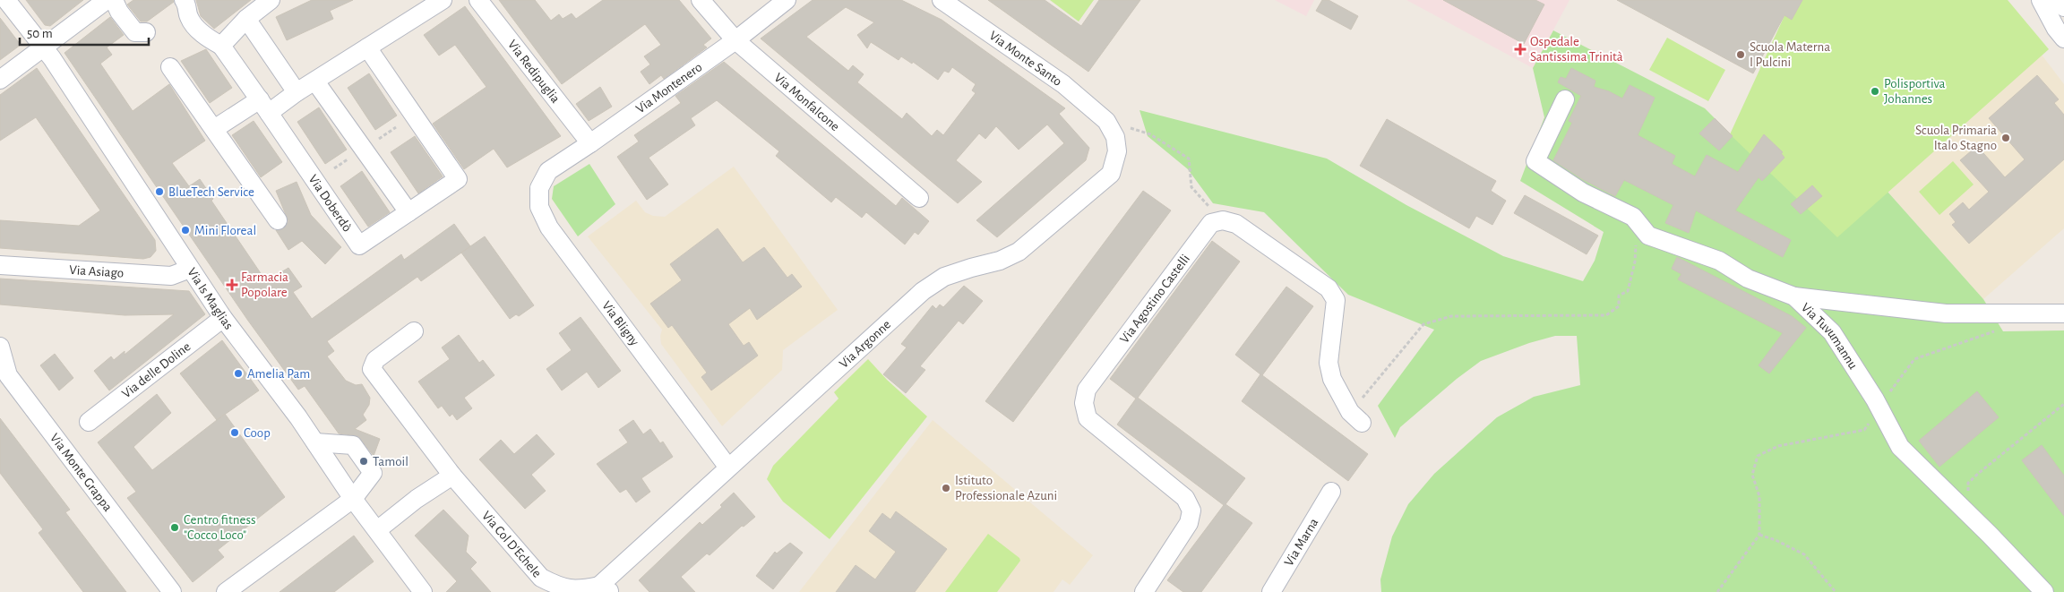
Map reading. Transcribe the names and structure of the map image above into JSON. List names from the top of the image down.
{
  "streets": {
    "street": [
      "Via Monte Santo",
      "Via Redipuglia",
      "Via Montenero",
      "Via Monfalcone",
      "Via Doberdò",
      "Via Asiago",
      "Via Is Maglias",
      "Via Agostino Castelli",
      "Via Bligny",
      "Via Tuvumannu",
      "Via Argonne",
      "Via delle Doline",
      "Via Monte Grappa",
      "Via Marna",
      "Via Col D'Echele"
    ]
  },
  "crossings": [
    ["Via Monte Santo", "Via Argonne"],
    ["Via Redipuglia", "Via Montenero"],
    ["Via Montenero", "Via Monfalcone"],
    ["Via Montenero", "Via Bligny"],
    ["Via Asiago", "Via Is Maglias"],
    ["Via Is Maglias", "Via delle Doline"],
    ["Via Bligny", "Via Argonne"],
    ["Via Argonne", "Via Col D'Echele"]
  ],
  "places": {
    "health": ["Ospedale Santissima Trinità", "Farmacia Popolare"],
    "other": [
      "Scuola Materna I Pulcini",
      "Polisportiva Johannes",
      "Scuola Primaria Italo Stagno",
      "BlueTech Service",
      "Mini Floreal",
      "Amelia Pam",
      "Coop",
      "Tamoil",
      "Istituto Professionale Azuni",
      "Centro fitness \"Cocco Loco\""
    ]
  },
  "scale_bar": "50 m"
}
